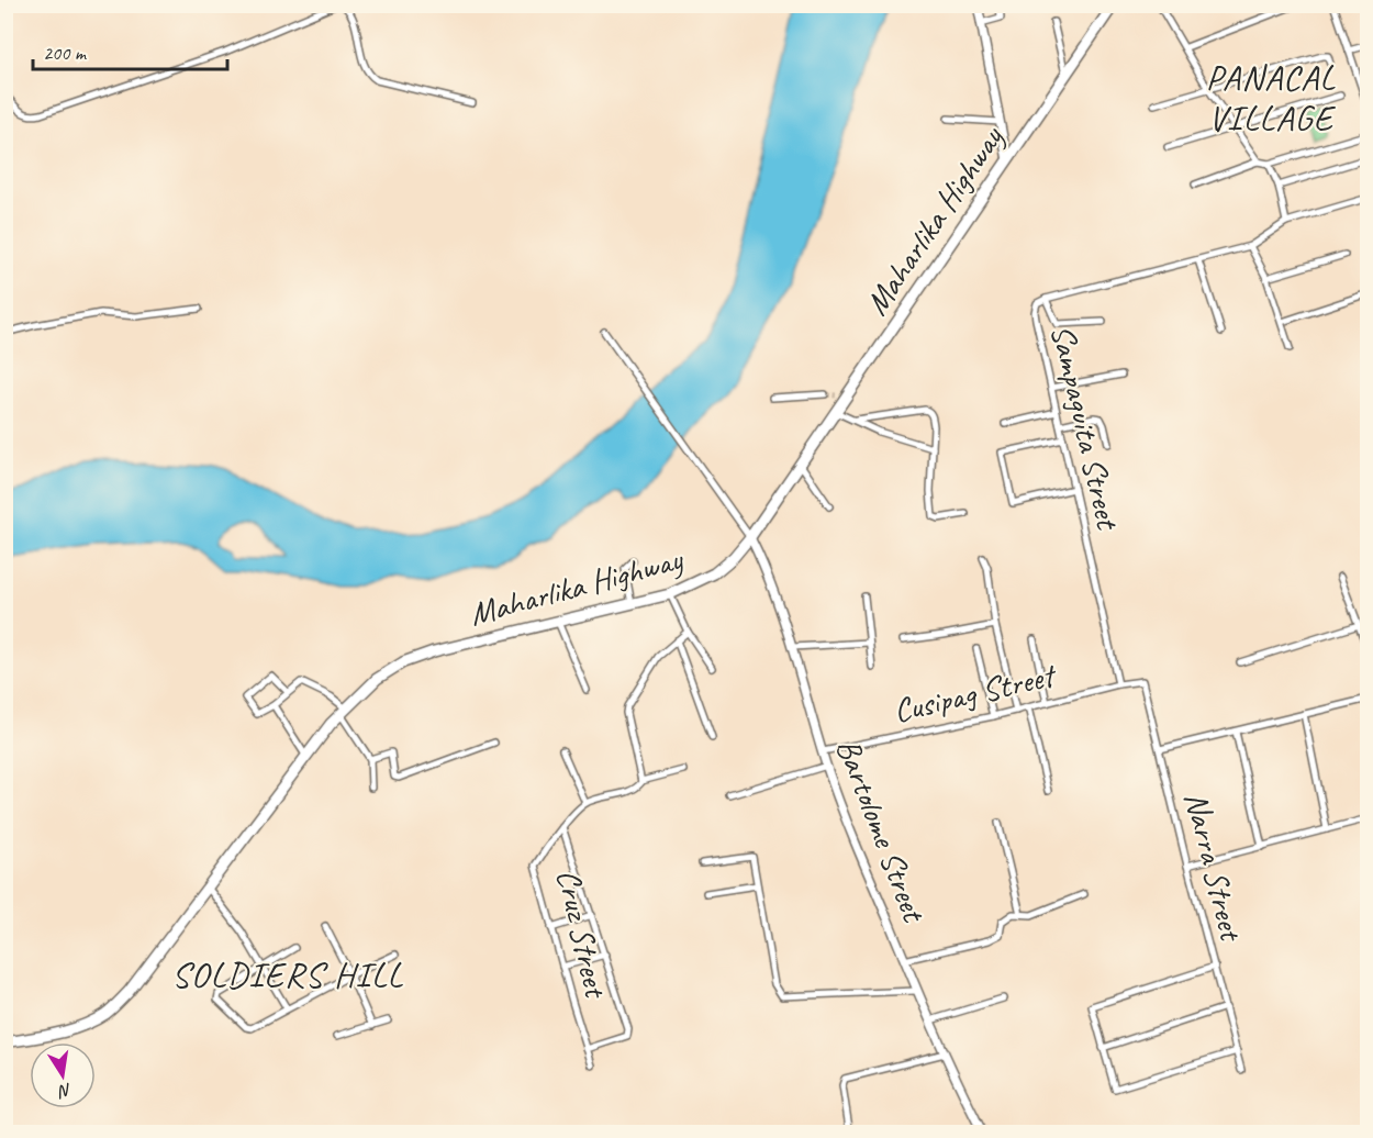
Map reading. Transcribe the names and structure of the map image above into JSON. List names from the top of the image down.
{
  "streets": {
    "main road": ["Maharlika Highway"],
    "street": [
      "Sampaguita Street",
      "Cusipag Street",
      "Bartolome Street",
      "Narra Street",
      "Cruz Street"
    ]
  },
  "crossings": [
    ["Maharlika Highway", "Bartolome Street"],
    ["Sampaguita Street", "Cusipag Street"],
    ["Cusipag Street", "Bartolome Street"],
    ["Cusipag Street", "Narra Street"]
  ],
  "districts": ["PANACAL VILLAGE", "SOLDIERS HILL"],
  "scale_bar": "200 m",
  "north": "bottom"
}
